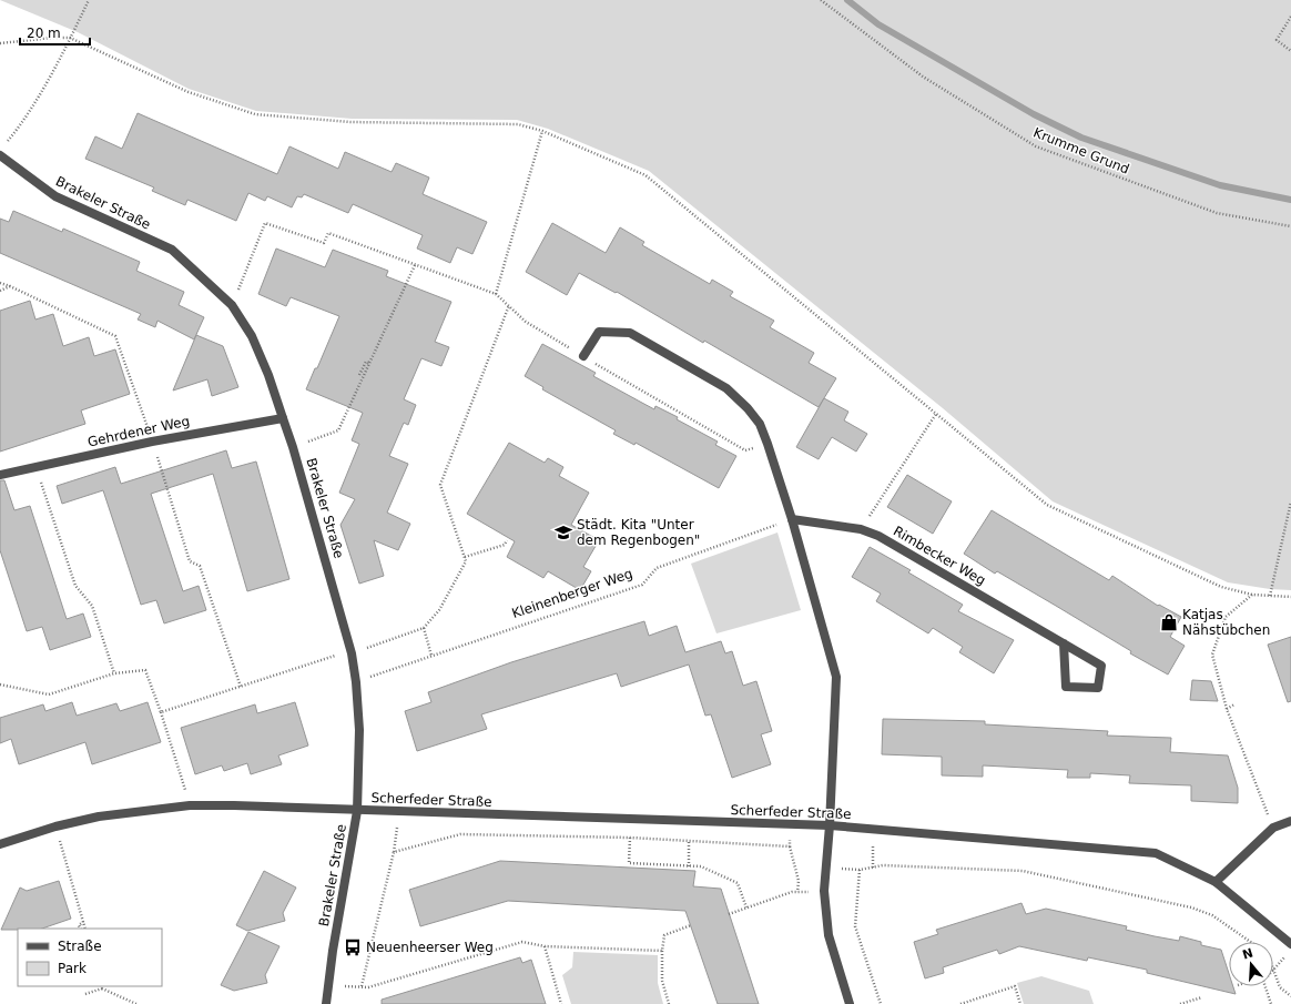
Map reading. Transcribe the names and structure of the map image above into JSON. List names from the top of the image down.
{
  "streets": {
    "street": [
      "Brakeler Straße",
      "Gehrdener Weg",
      "Rimbecker Weg",
      "Scherfeder Straße"
    ],
    "path": ["Krumme Grund", "Kleinenberger Weg"]
  },
  "crossings": [
    ["Brakeler Straße", "Gehrdener Weg"],
    ["Brakeler Straße", "Kleinenberger Weg"],
    ["Brakeler Straße", "Scherfeder Straße"],
    ["Rimbecker Weg", "Kleinenberger Weg"]
  ],
  "places": {
    "school or university": ["Städt. Kita \"Unter dem Regenbogen\""],
    "shop": ["Katjas Nähstübchen"],
    "bus stop": ["Neuenheerser Weg"]
  },
  "legend": ["Straße", "Park"],
  "scale_bar": "20 m",
  "north": "top"
}
